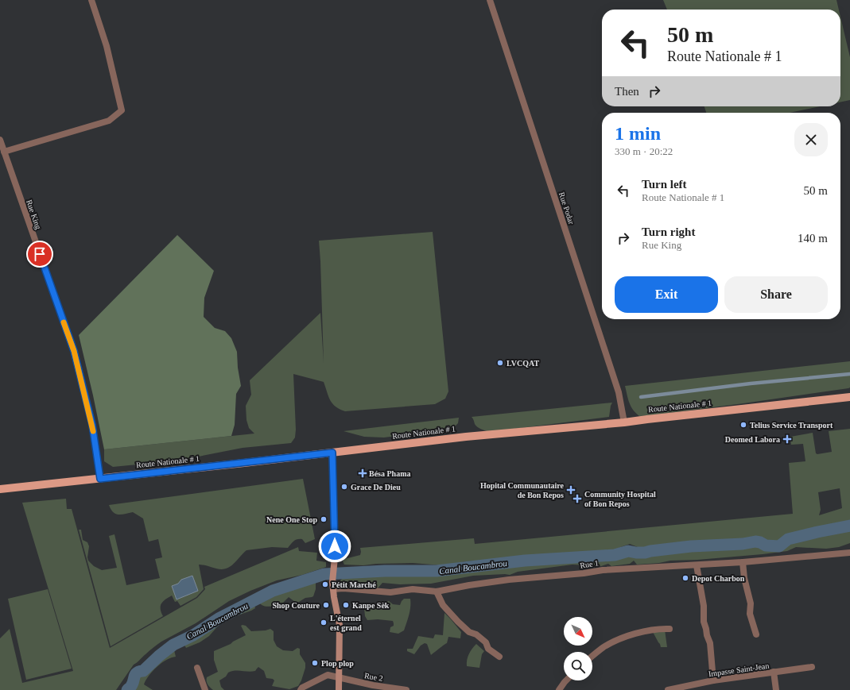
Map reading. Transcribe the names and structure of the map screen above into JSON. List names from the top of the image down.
{
  "streets": {
    "main road": ["Route Nationale # 1"],
    "street": [
      "Rue Podar",
      "Rue King",
      "Rue 1",
      "Impasse Saint-Jean",
      "Rue 2"
    ]
  },
  "crossings": [
    ["Rue Podar", "Route Nationale # 1"],
    ["Rue King", "Route Nationale # 1"]
  ],
  "water": ["Canal Boucambrou"],
  "places": {
    "other": [
      "LVCQAT",
      "Telius Service Transport",
      "Grace De Dieu",
      "Nene One Stop",
      "Depot Charbon",
      "Pétit Marché",
      "Shop Couture",
      "Kanpe Sèk",
      "L'éternel est grand",
      "Plop plop"
    ],
    "health": [
      "Deomed Labora",
      "Bésa Phama",
      "Hopital Communautaire de Bon Repos",
      "Community Hospital of Bon Repos"
    ]
  },
  "north": "bottom right",
  "page": {
    "turn": ["50 m", "Route Nationale # 1"],
    "then": "Then",
    "heading": ["1 min", "330 m · 20:22"],
    "list": [
      {
        "name": "Turn left",
        "note": "Route Nationale # 1",
        "value": "50 m"
      },
      {
        "name": "Turn right",
        "note": "Rue King",
        "value": "140 m"
      }
    ],
    "buttons": ["Exit", "Share"]
  }
}
